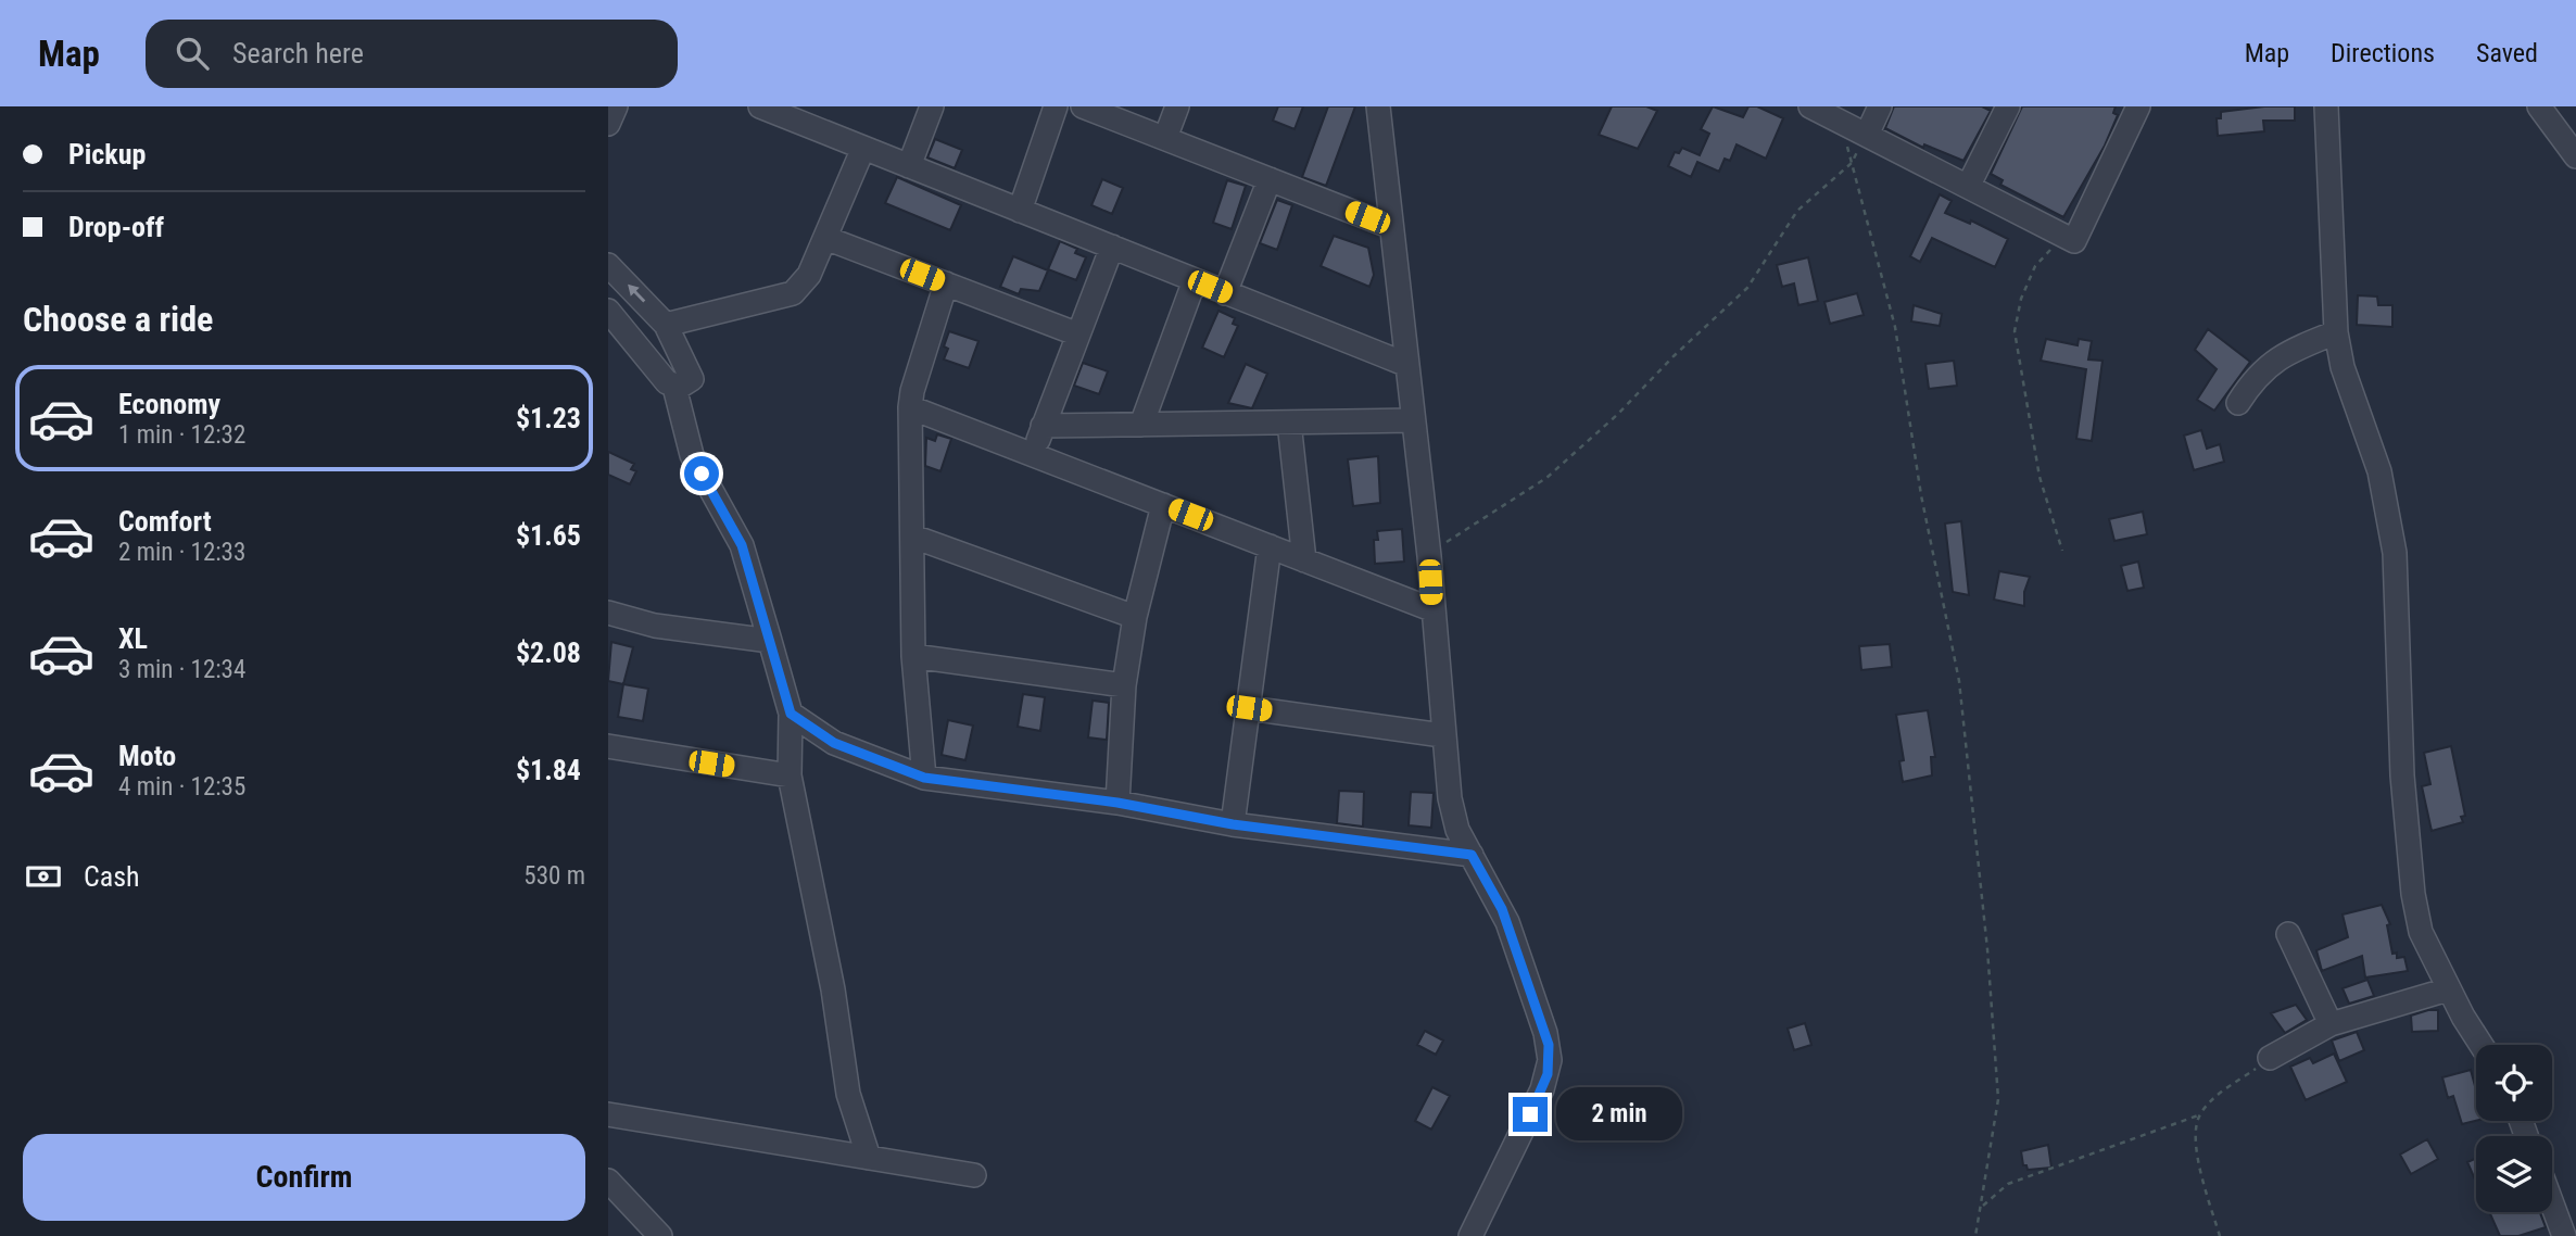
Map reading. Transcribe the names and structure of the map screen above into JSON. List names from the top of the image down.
{
  "page": {
    "header": "Map",
    "search": "Search here",
    "nav": ["Map", "Directions", "Saved"],
    "banner": ["Pickup", "Drop-off"],
    "heading": "Choose a ride",
    "list": [
      {
        "name": "Economy",
        "note": "1 min · 12:32",
        "value": "$1.23"
      },
      {
        "name": "Comfort",
        "note": "2 min · 12:33",
        "value": "$1.65"
      },
      {
        "name": "XL",
        "note": "3 min · 12:34",
        "value": "$2.08"
      },
      {
        "name": "Moto",
        "note": "4 min · 12:35",
        "value": "$1.84"
      }
    ],
    "pay": ["Cash", "530 m"],
    "bubble": "2 min",
    "buttons": "Confirm"
  }
}
